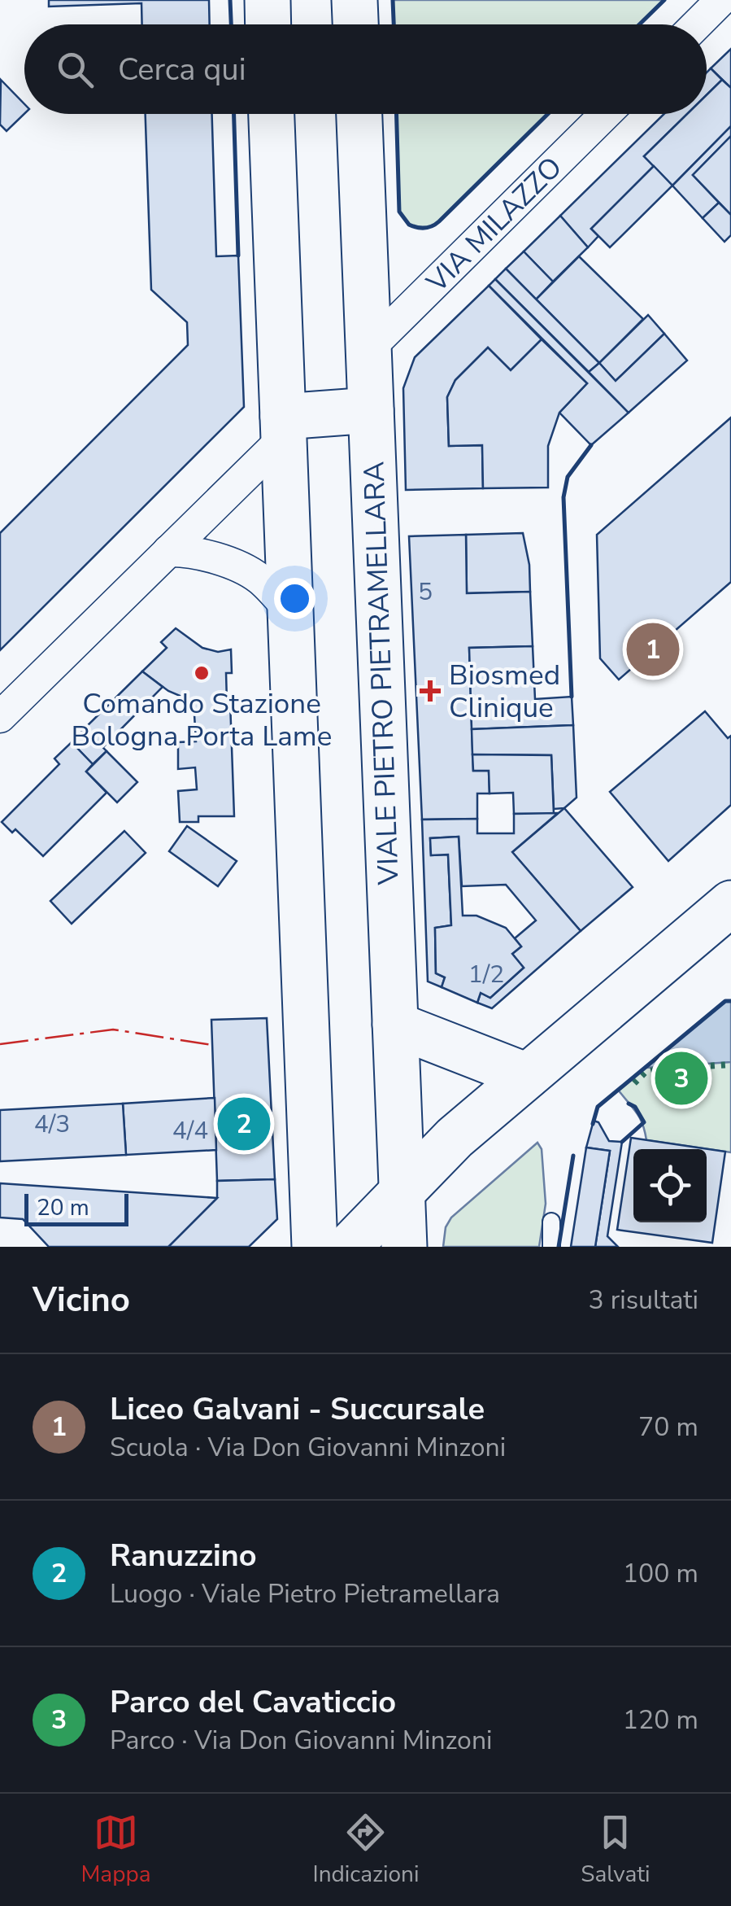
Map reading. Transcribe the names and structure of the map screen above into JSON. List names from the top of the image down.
{
  "streets": {
    "main road": ["VIALE PIETRO PIETRAMELLARA"],
    "street": ["VIA MILAZZO"]
  },
  "crossings": [
    ["VIA MILAZZO", "VIALE PIETRO PIETRAMELLARA"]
  ],
  "places": {
    "other": ["Comando Stazione Bologna Porta Lame"],
    "health": ["Biosmed Clinique"]
  },
  "house_numbers": [
    "5",
    "1/2",
    "4/3",
    "4/4"
  ],
  "scale_bar": "20 m",
  "page": {
    "search": "Cerca qui",
    "pins": ["1", "3", "2"],
    "scale": "20 m",
    "heading": ["Vicino", "3 risultati"],
    "list": [
      {
        "mark": "1",
        "name": "Liceo Galvani - Succursale",
        "note": "Scuola · Via Don Giovanni Minzoni",
        "value": "70 m"
      },
      {
        "mark": "2",
        "name": "Ranuzzino",
        "note": "Luogo · Viale Pietro Pietramellara",
        "value": "100 m"
      },
      {
        "mark": "3",
        "name": "Parco del Cavaticcio",
        "note": "Parco · Via Don Giovanni Minzoni",
        "value": "120 m"
      }
    ],
    "nav": ["Mappa", "Indicazioni", "Salvati"]
  }
}
